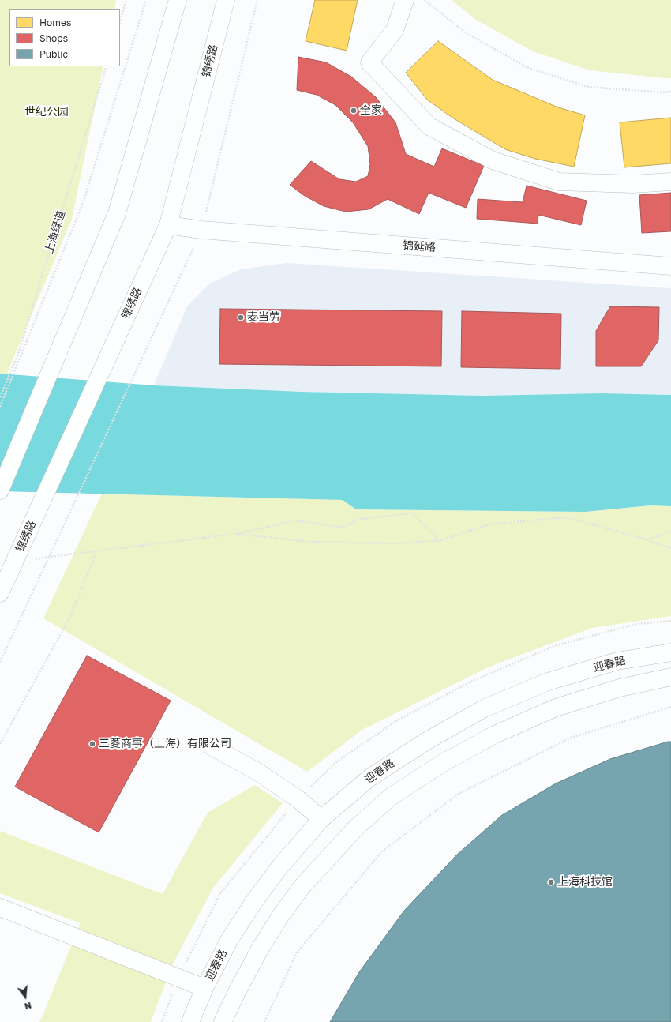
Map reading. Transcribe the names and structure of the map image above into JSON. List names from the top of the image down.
{
  "streets": {
    "street": ["锦绣路", "锦延路", "迎春路"],
    "path": ["上海绿道"]
  },
  "crossings": [
    ["锦绣路", "锦延路"]
  ],
  "parks": ["世纪公园"],
  "places": [
    "全家",
    "麦当劳",
    "三菱商事（上海）有限公司",
    "上海科技馆"
  ],
  "legend": ["Homes", "Shops", "Public"],
  "north": "bottom"
}
